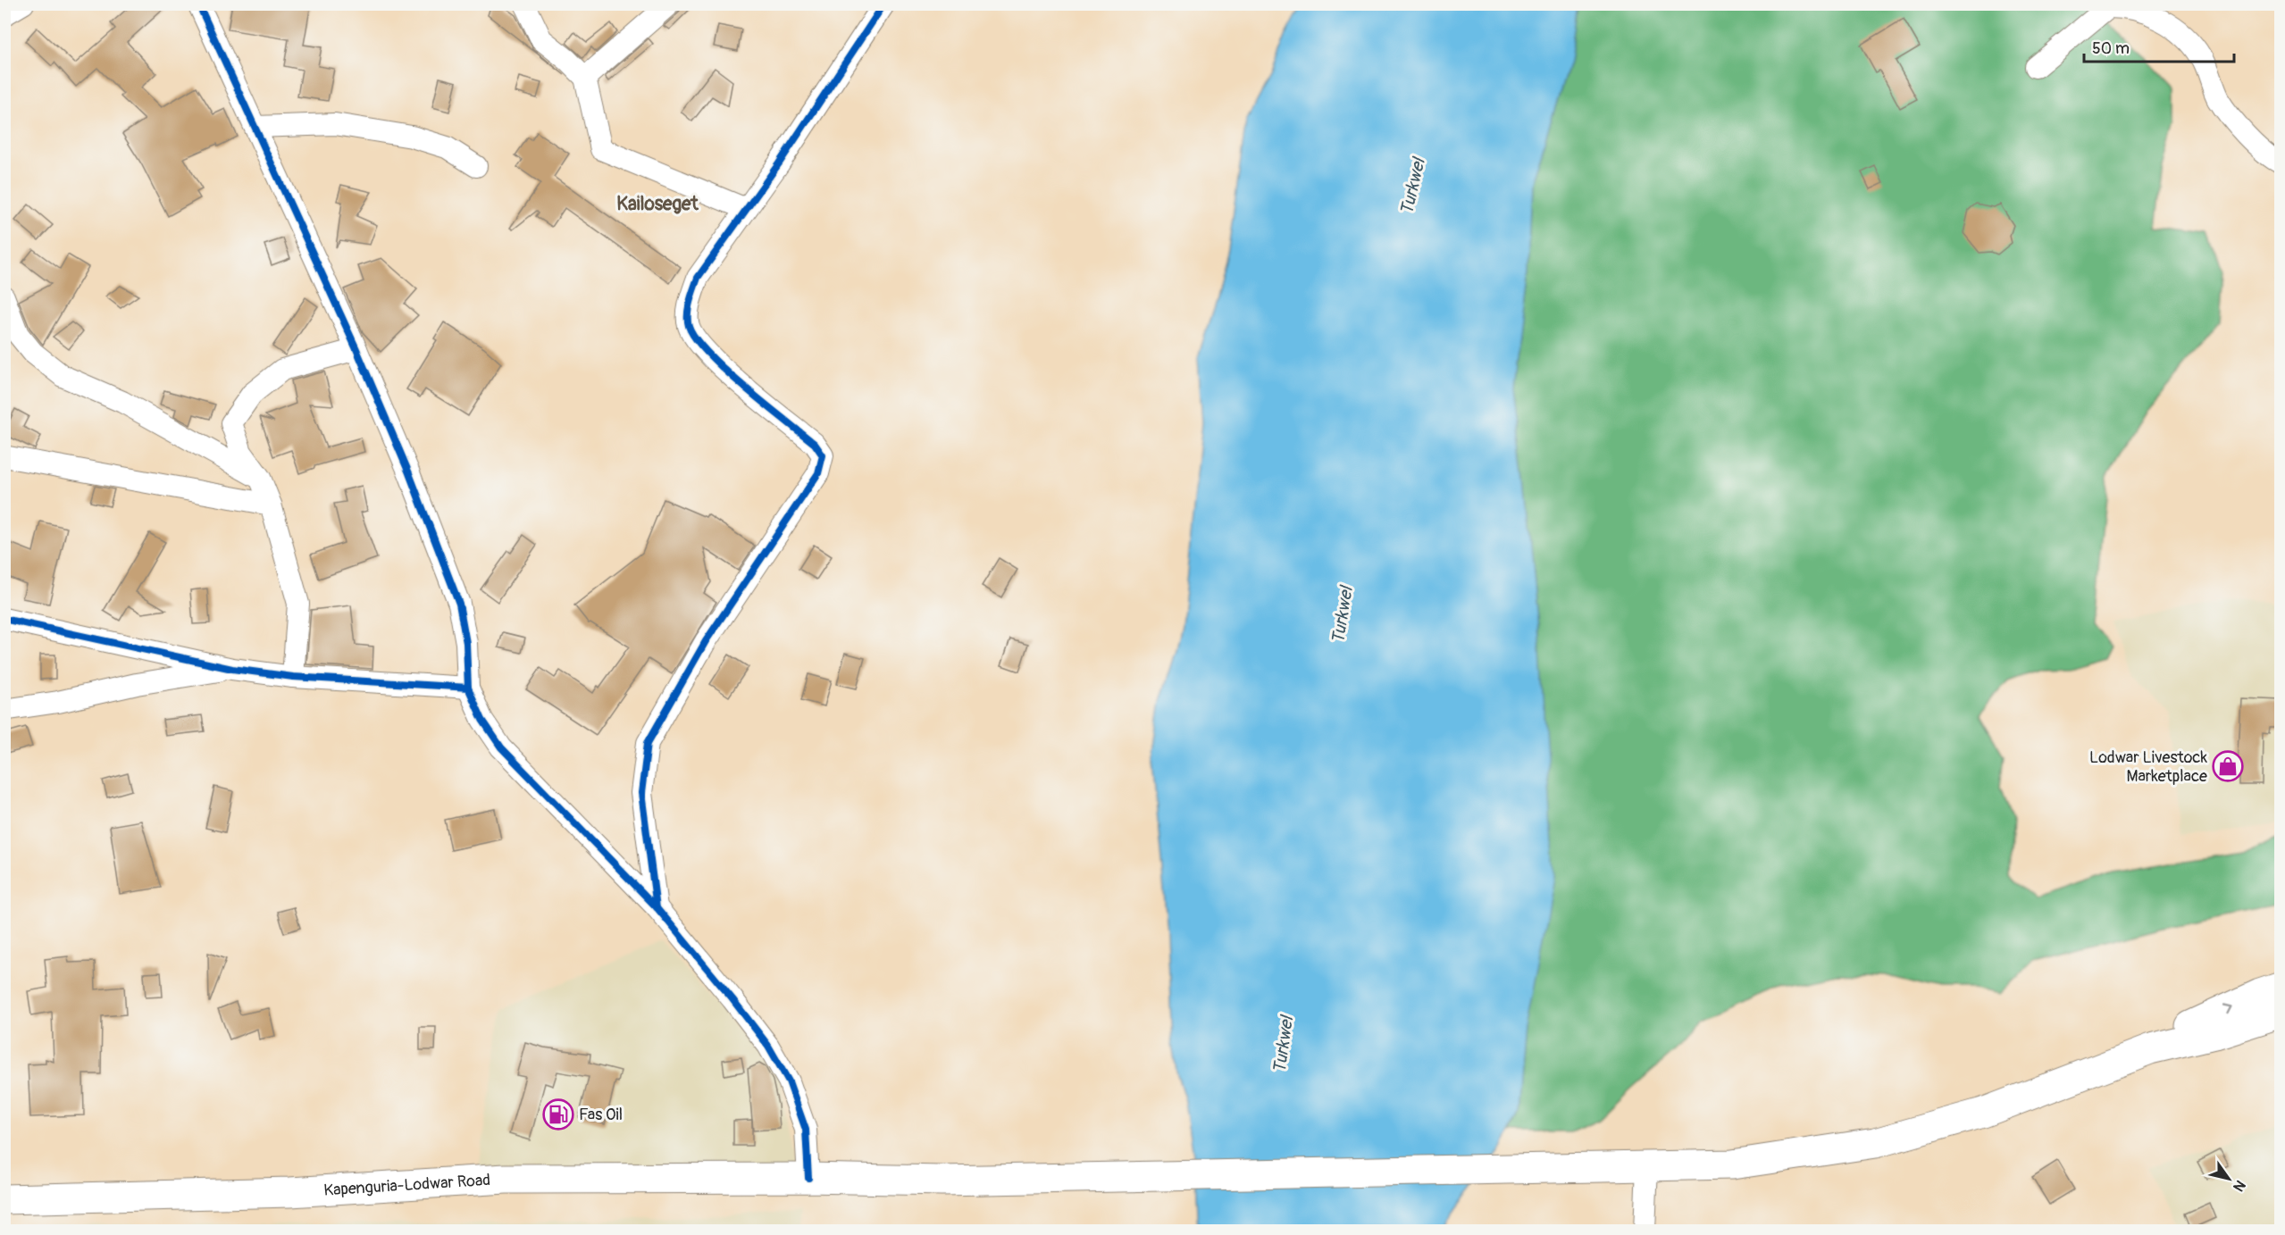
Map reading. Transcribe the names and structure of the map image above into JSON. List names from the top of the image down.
{
  "streets": {
    "highway": ["Kapenguria-Lodwar Road"]
  },
  "districts": ["Kailoseget"],
  "water": ["Turkwel"],
  "places": {
    "shop": ["Lodwar Livestock Marketplace"],
    "fuel station": ["Fas Oil"]
  },
  "scale_bar": "50 m",
  "north": "bottom right"
}
